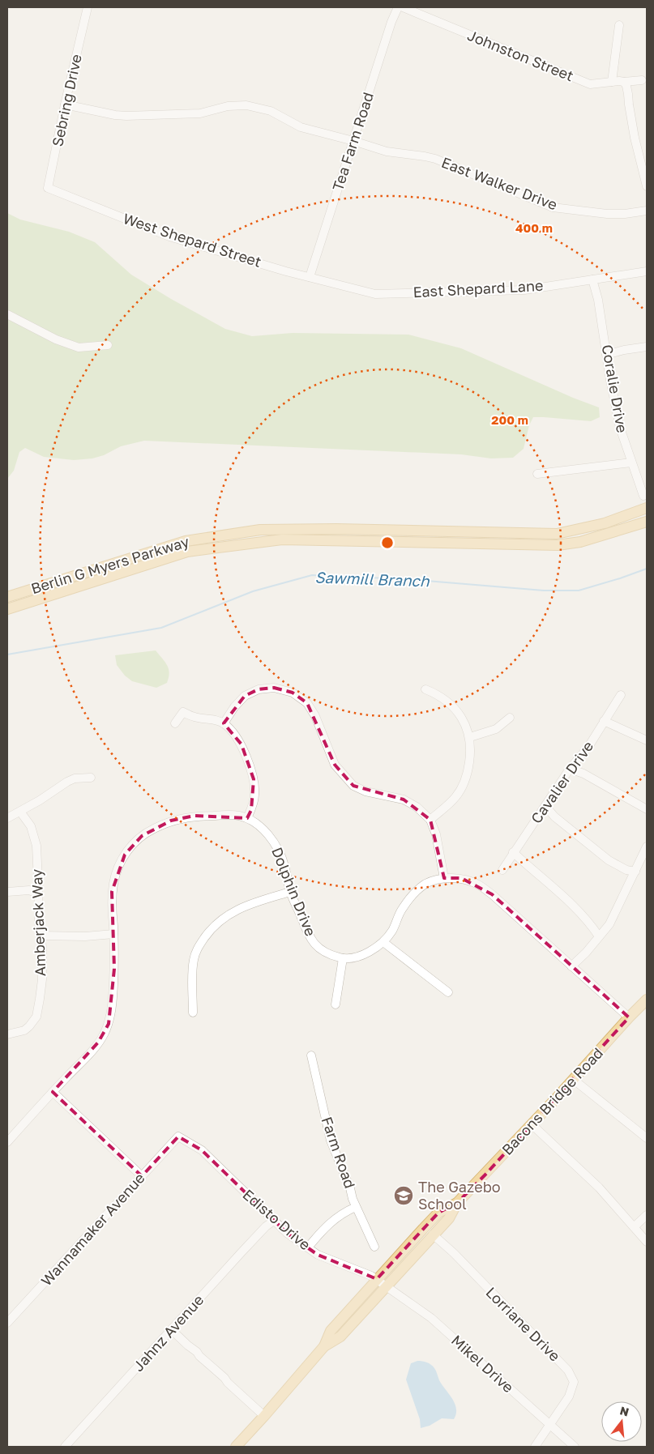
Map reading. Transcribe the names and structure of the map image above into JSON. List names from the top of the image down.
{
  "streets": {
    "main road": ["Berlin G Myers Parkway", "Bacons Bridge Road"],
    "street": [
      "Johnston Street",
      "Sebring Drive",
      "Tea Farm Road",
      "East Walker Drive",
      "West Shepard Street",
      "East Shepard Lane",
      "Coralie Drive",
      "Cavalier Drive",
      "Dolphin Drive",
      "Amberjack Way",
      "Farm Road",
      "Edisto Drive",
      "Wannamaker Avenue",
      "Lorriane Drive",
      "Jahnz Avenue",
      "Mikel Drive"
    ]
  },
  "crossings": [
    ["Sebring Drive", "East Walker Drive"],
    ["Sebring Drive", "West Shepard Street"],
    ["Tea Farm Road", "East Walker Drive"],
    ["Tea Farm Road", "West Shepard Street"],
    ["Tea Farm Road", "East Shepard Lane"],
    ["West Shepard Street", "East Shepard Lane"],
    ["East Shepard Lane", "Coralie Drive"],
    ["Bacons Bridge Road", "Edisto Drive"],
    ["Bacons Bridge Road", "Lorriane Drive"],
    ["Bacons Bridge Road", "Mikel Drive"],
    ["Edisto Drive", "Wannamaker Avenue"],
    ["Edisto Drive", "Jahnz Avenue"],
    ["Edisto Drive", "Mikel Drive"],
    ["Lorriane Drive", "Mikel Drive"]
  ],
  "water": ["Sawmill Branch"],
  "places": {
    "school or university": ["The Gazebo School"]
  },
  "north": "top",
  "rings": ["400 m", "200 m"]
}
